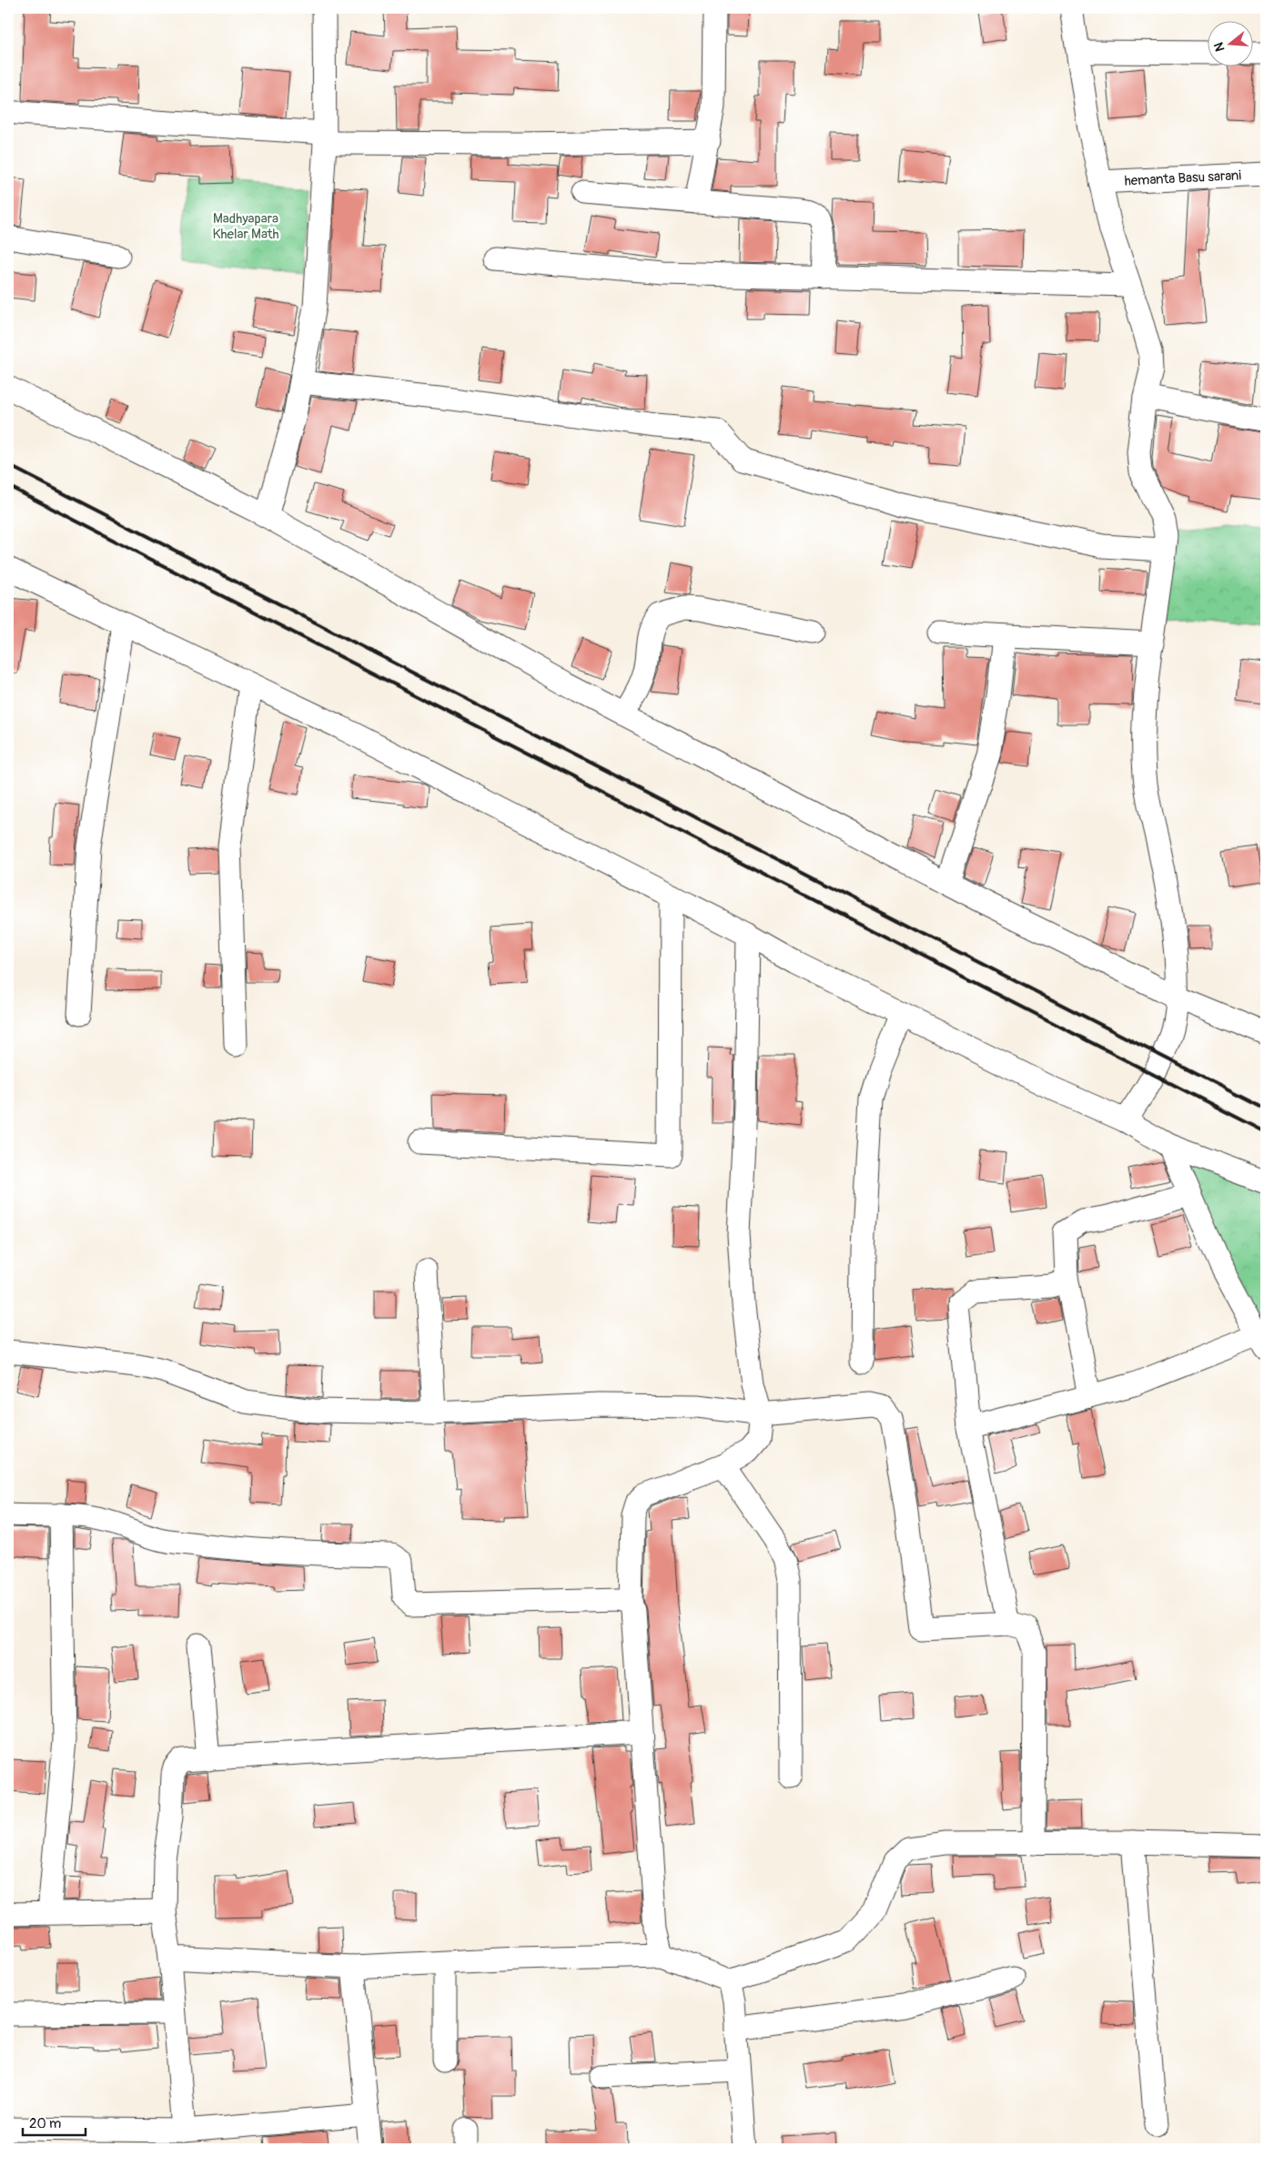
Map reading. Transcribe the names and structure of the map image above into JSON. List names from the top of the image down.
{
  "streets": {
    "street": ["hemanta Basu sarani"]
  },
  "parks": ["Madhyapara Khelar Math"],
  "scale_bar": "20 m",
  "north": "left"
}
